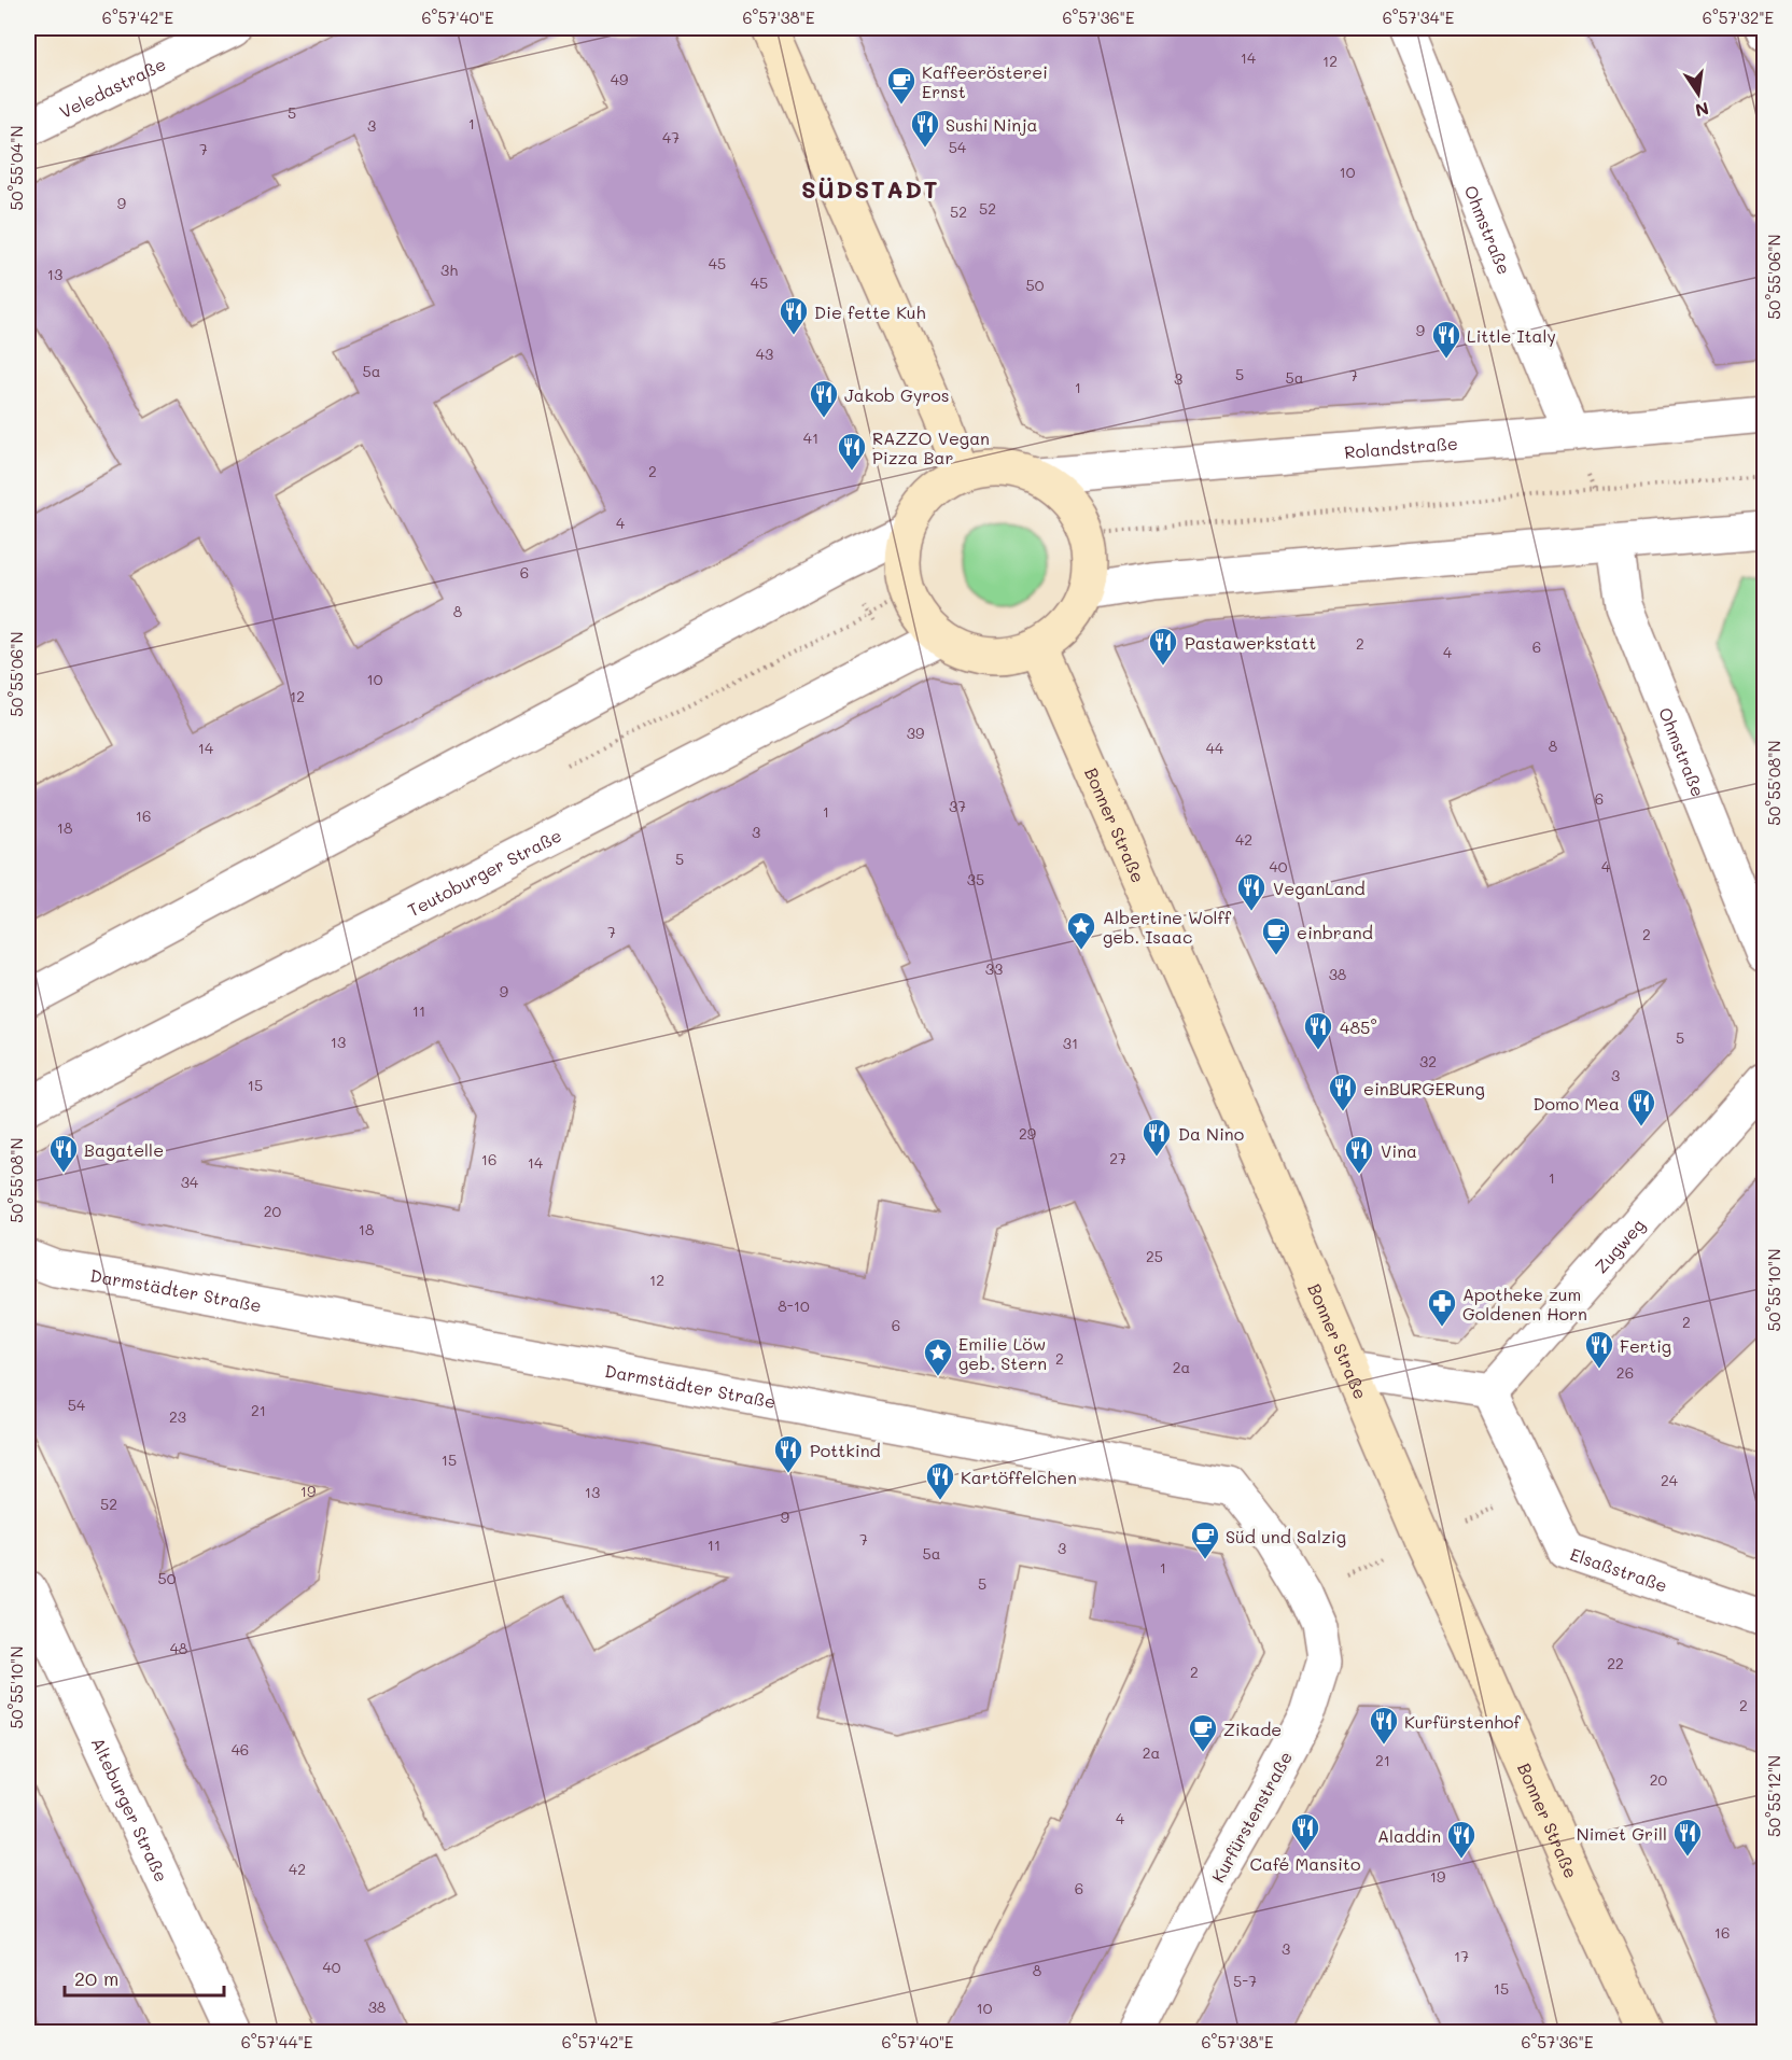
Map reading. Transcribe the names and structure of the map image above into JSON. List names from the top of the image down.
{
  "streets": {
    "main road": ["Bonner Straße"],
    "street": [
      "Veledastraße",
      "Ohmstraße",
      "Rolandstraße",
      "Teutoburger Straße",
      "Zugweg",
      "Darmstädter Straße",
      "Elsaßstraße",
      "Alteburger Straße",
      "Kurfürstenstraße"
    ]
  },
  "crossings": [
    ["Ohmstraße", "Rolandstraße"],
    ["Rolandstraße", "Bonner Straße"],
    ["Rolandstraße", "Teutoburger Straße"],
    ["Bonner Straße", "Teutoburger Straße"],
    ["Zugweg", "Elsaßstraße"],
    ["Darmstädter Straße", "Kurfürstenstraße"]
  ],
  "districts": ["SÜDSTADT"],
  "places": {
    "cafe": [
      "Kaffeerösterei Ernst",
      "einbrand",
      "Süd und Salzig",
      "Zikade"
    ],
    "restaurant": [
      "Sushi Ninja",
      "Die fette Kuh",
      "Little Italy",
      "Jakob Gyros",
      "RAZZO Vegan Pizza Bar",
      "Pastawerkstatt",
      "VeganLand",
      "485°",
      "einBURGERung",
      "Domo Mea",
      "Da Nino",
      "Bagatelle",
      "Vina",
      "Fertig",
      "Pottkind",
      "Kartöffelchen",
      "Kurfürstenhof",
      "Café Mansito",
      "Nimet Grill",
      "Aladdin"
    ],
    "place": ["Albertine Wolff geb. Isaac", "Emilie Löw geb. Stern"],
    "pharmacy": ["Apotheke zum Goldenen Horn"]
  },
  "house_numbers": [
    "14",
    "12",
    "49",
    "5",
    "1",
    "3",
    "47",
    "54",
    "7",
    "10",
    "9",
    "52",
    "52",
    "45",
    "3h",
    "13",
    "45",
    "50",
    "9",
    "43",
    "5a",
    "5",
    "7",
    "5a",
    "3",
    "1",
    "41",
    "2",
    "4",
    "6",
    "8",
    "2",
    "6",
    "4",
    "10",
    "12",
    "39",
    "8",
    "14",
    "44",
    "6",
    "37",
    "1",
    "16",
    "18",
    "3",
    "42",
    "5",
    "40",
    "4",
    "35",
    "7",
    "2",
    "33",
    "38",
    "9",
    "11",
    "5",
    "13",
    "31",
    "32",
    "3",
    "15",
    "29",
    "27",
    "16",
    "14",
    "1",
    "34",
    "20",
    "18",
    "25",
    "12",
    "8-10",
    "2",
    "6",
    "2",
    "2a",
    "26",
    "54",
    "21",
    "23",
    "15",
    "24",
    "19",
    "13",
    "52",
    "9",
    "7",
    "11",
    "3",
    "5a",
    "1",
    "50",
    "5",
    "48",
    "22",
    "2",
    "2",
    "46",
    "2a",
    "21",
    "20",
    "4",
    "42",
    "19",
    "6",
    "16",
    "3",
    "17",
    "40",
    "8",
    "5-7",
    "15",
    "38",
    "10"
  ],
  "scale_bar": "20 m",
  "north": "bottom",
  "coordinates": [
    "6°57'42\"E",
    "6°57'40\"E",
    "6°57'38\"E",
    "6°57'36\"E",
    "6°57'34\"E",
    "6°57'32\"E",
    "50°55'04\"N",
    "50°55'06\"N",
    "50°55'08\"N",
    "50°55'10\"N",
    "50°55'12\"N",
    "6°57'44\"E"
  ]
}
